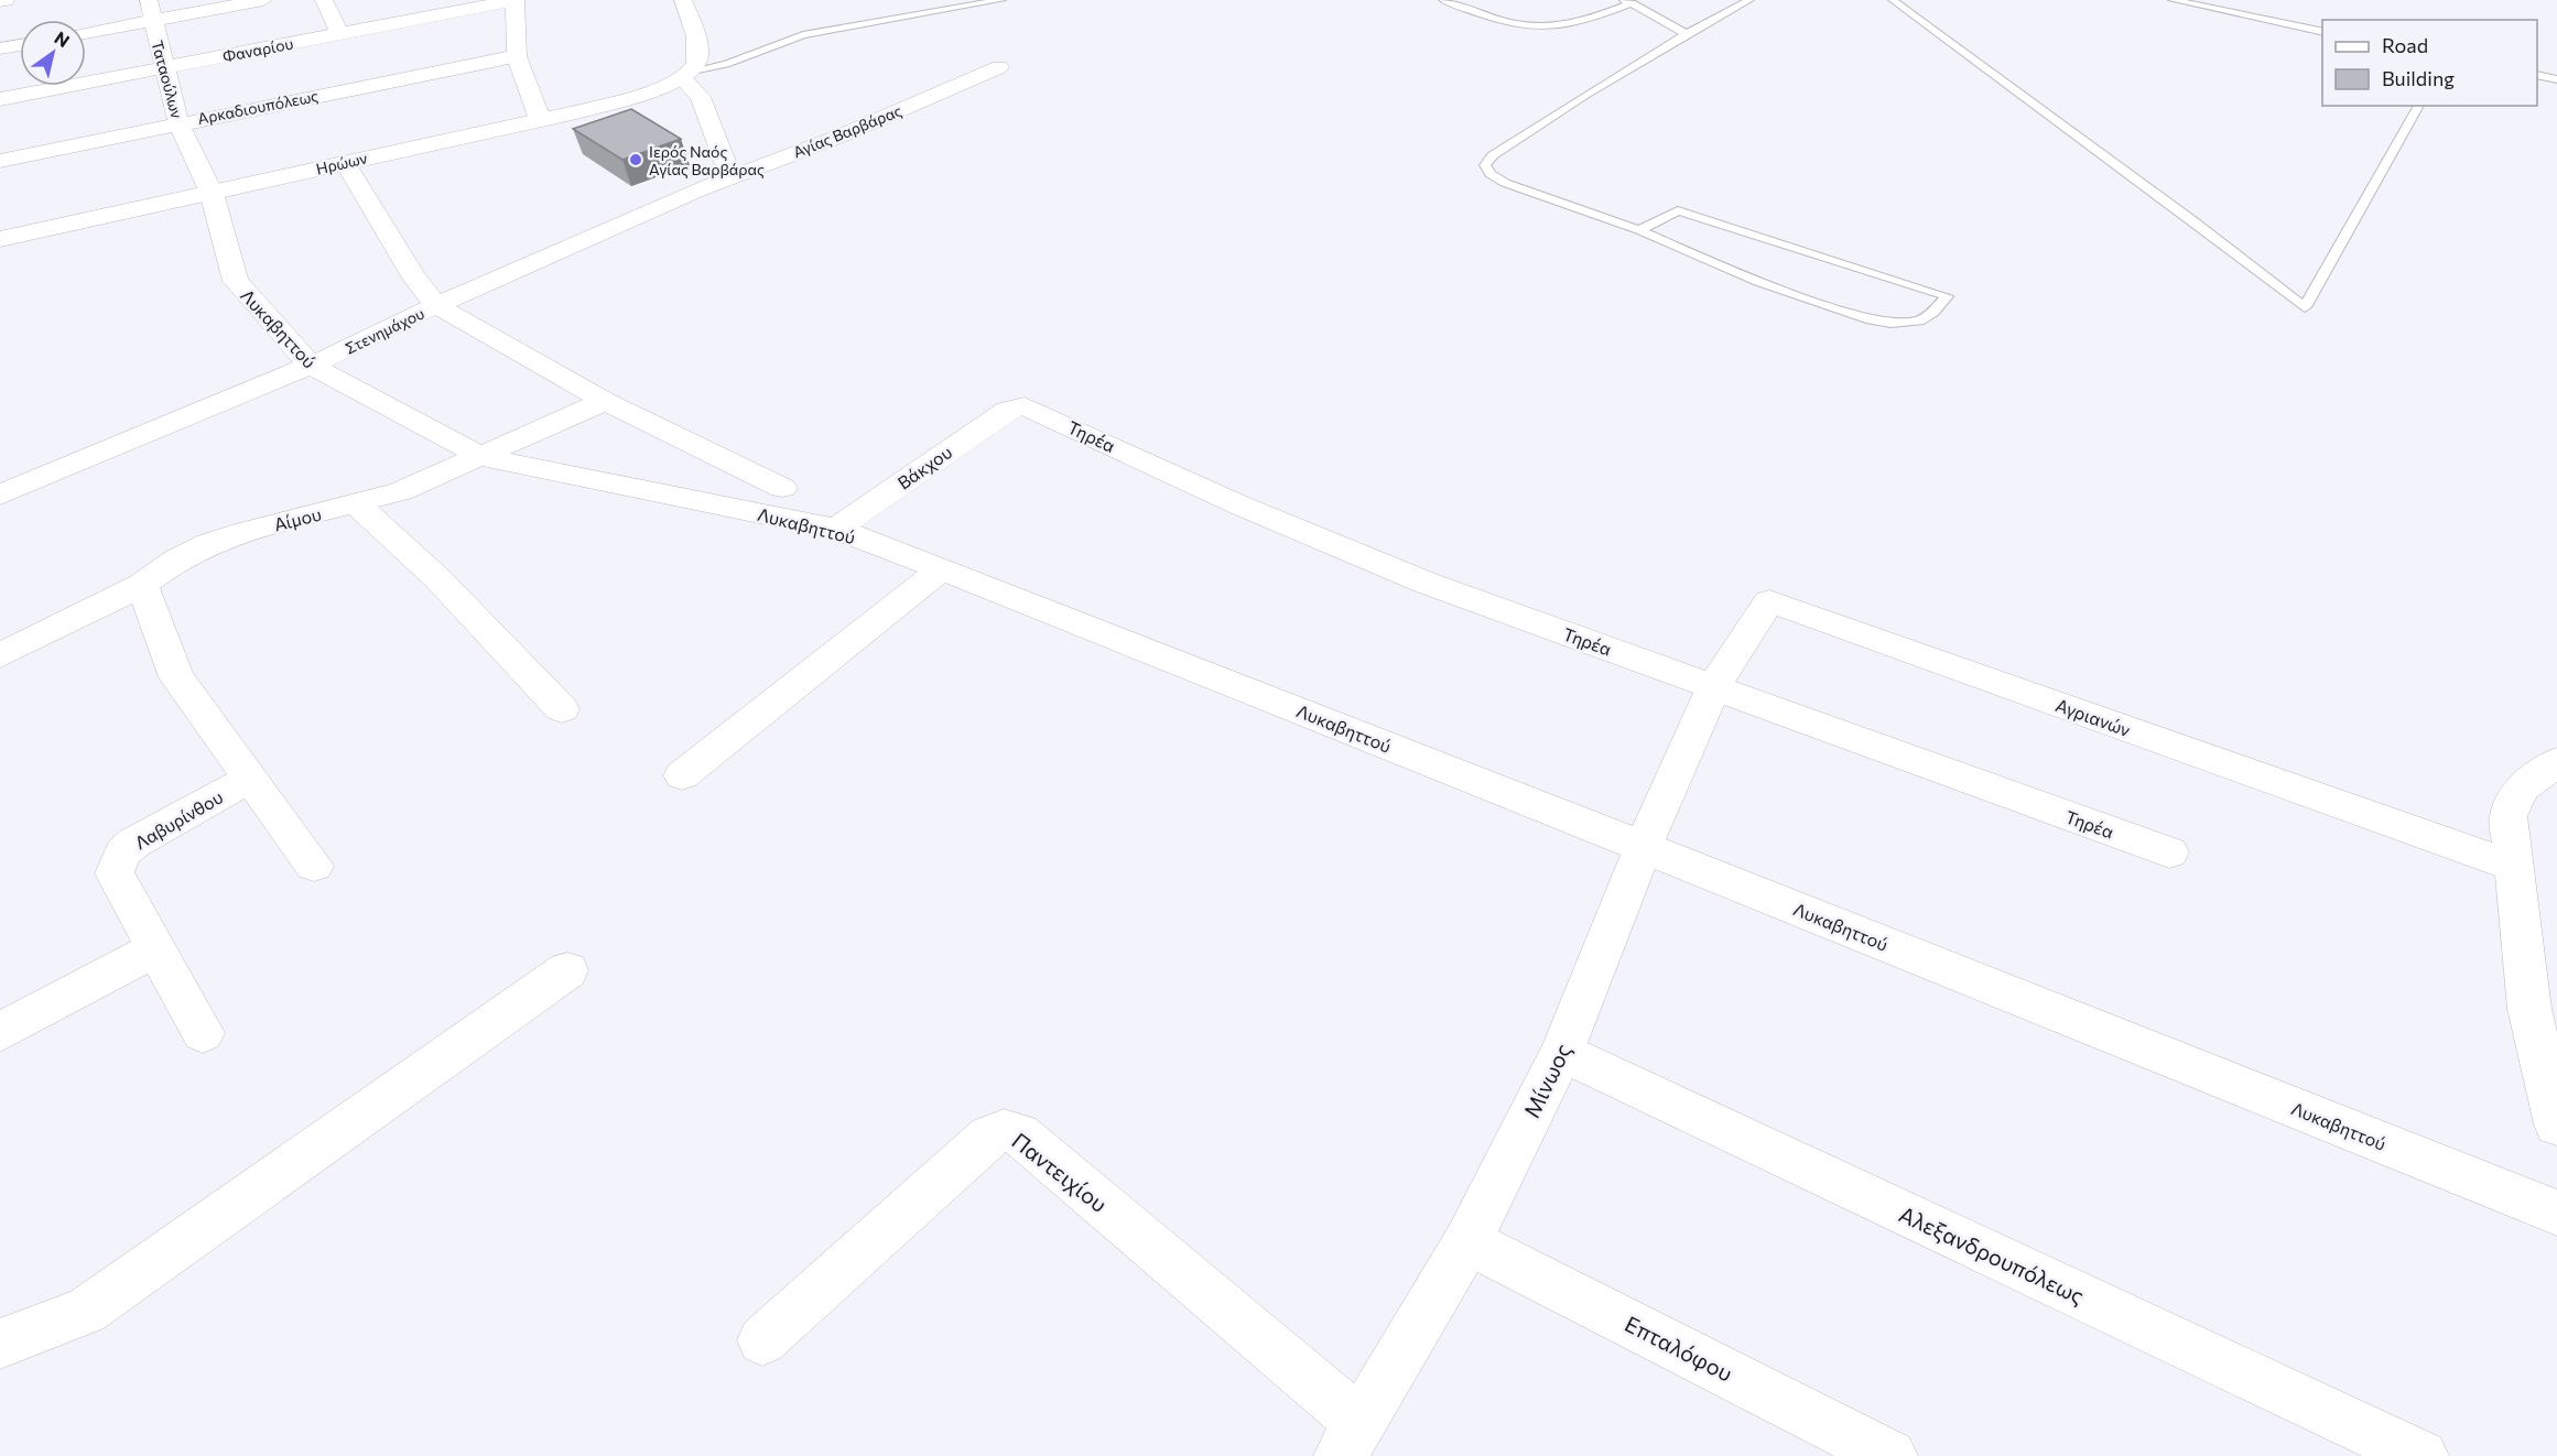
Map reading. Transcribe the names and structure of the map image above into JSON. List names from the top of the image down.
{
  "streets": {
    "street": [
      "Φαναρίου",
      "Ταταούλων",
      "Αρκαδιουπόλεως",
      "Αγίας Βαρβάρας",
      "Ηρώων",
      "Λυκαβηττού",
      "Στενημάχου",
      "Τηρέα",
      "Βάκχου",
      "Αίμου",
      "Αγριανών",
      "Λαβυρίνθου",
      "Μίνωος",
      "Παντειχίου",
      "Αλεξανδρουπόλεως",
      "Επταλόφου"
    ]
  },
  "crossings": [
    ["Φαναρίου", "Ταταούλων"],
    ["Ταταούλων", "Αρκαδιουπόλεως"],
    ["Ταταούλων", "Ηρώων"],
    ["Ταταούλων", "Λυκαβηττού"],
    ["Αγίας Βαρβάρας", "Στενημάχου"],
    ["Ηρώων", "Λυκαβηττού"],
    ["Λυκαβηττού", "Στενημάχου"],
    ["Λυκαβηττού", "Βάκχου"],
    ["Λυκαβηττού", "Αίμου"],
    ["Λυκαβηττού", "Μίνωος"],
    ["Τηρέα", "Βάκχου"],
    ["Τηρέα", "Αγριανών"],
    ["Τηρέα", "Μίνωος"],
    ["Αγριανών", "Μίνωος"],
    ["Μίνωος", "Παντειχίου"],
    ["Μίνωος", "Αλεξανδρουπόλεως"],
    ["Μίνωος", "Επταλόφου"]
  ],
  "places": ["Ιερός Ναός Αγίας Βαρβάρας"],
  "legend": ["Road", "Building"],
  "north": "top right"
}
